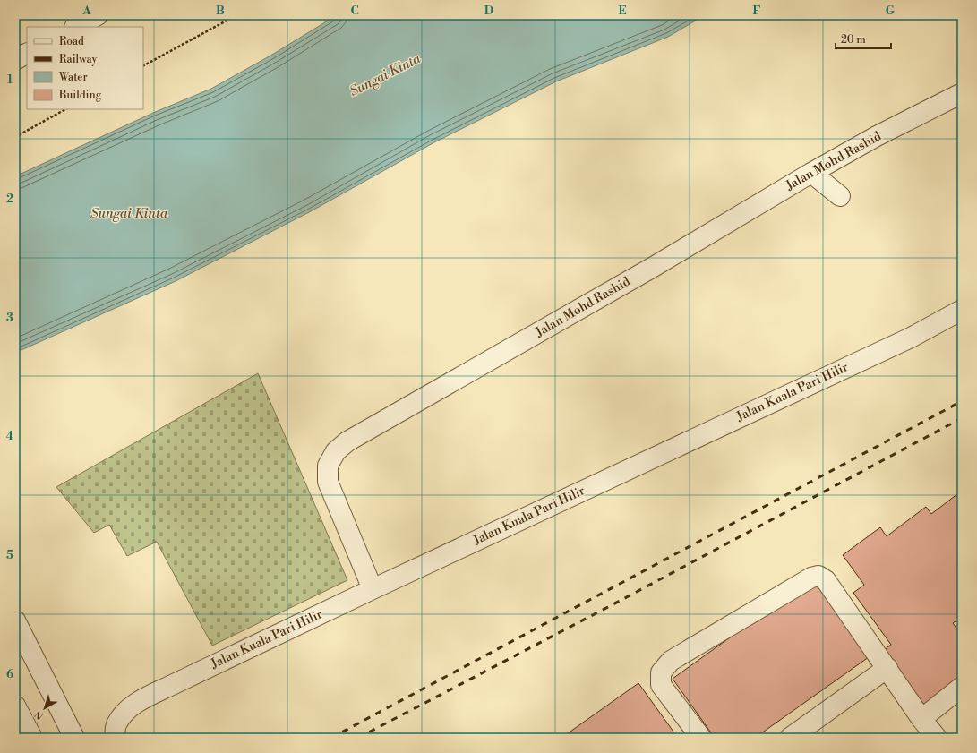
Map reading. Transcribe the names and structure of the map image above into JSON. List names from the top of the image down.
{
  "streets": {
    "street": ["Jalan Mohd Rashid", "Jalan Kuala Pari Hilir"]
  },
  "crossings": [
    ["Jalan Mohd Rashid", "Jalan Kuala Pari Hilir"]
  ],
  "water": ["Sungai Kinta"],
  "legend": [
    "Road",
    "Railway",
    "Water",
    "Building"
  ],
  "scale_bar": "20 m",
  "north": "bottom left",
  "grid": {
    "columns": [
      "A",
      "B",
      "C",
      "D",
      "E",
      "F",
      "G"
    ],
    "rows": [
      "1",
      "2",
      "3",
      "4",
      "5",
      "6"
    ]
  }
}
